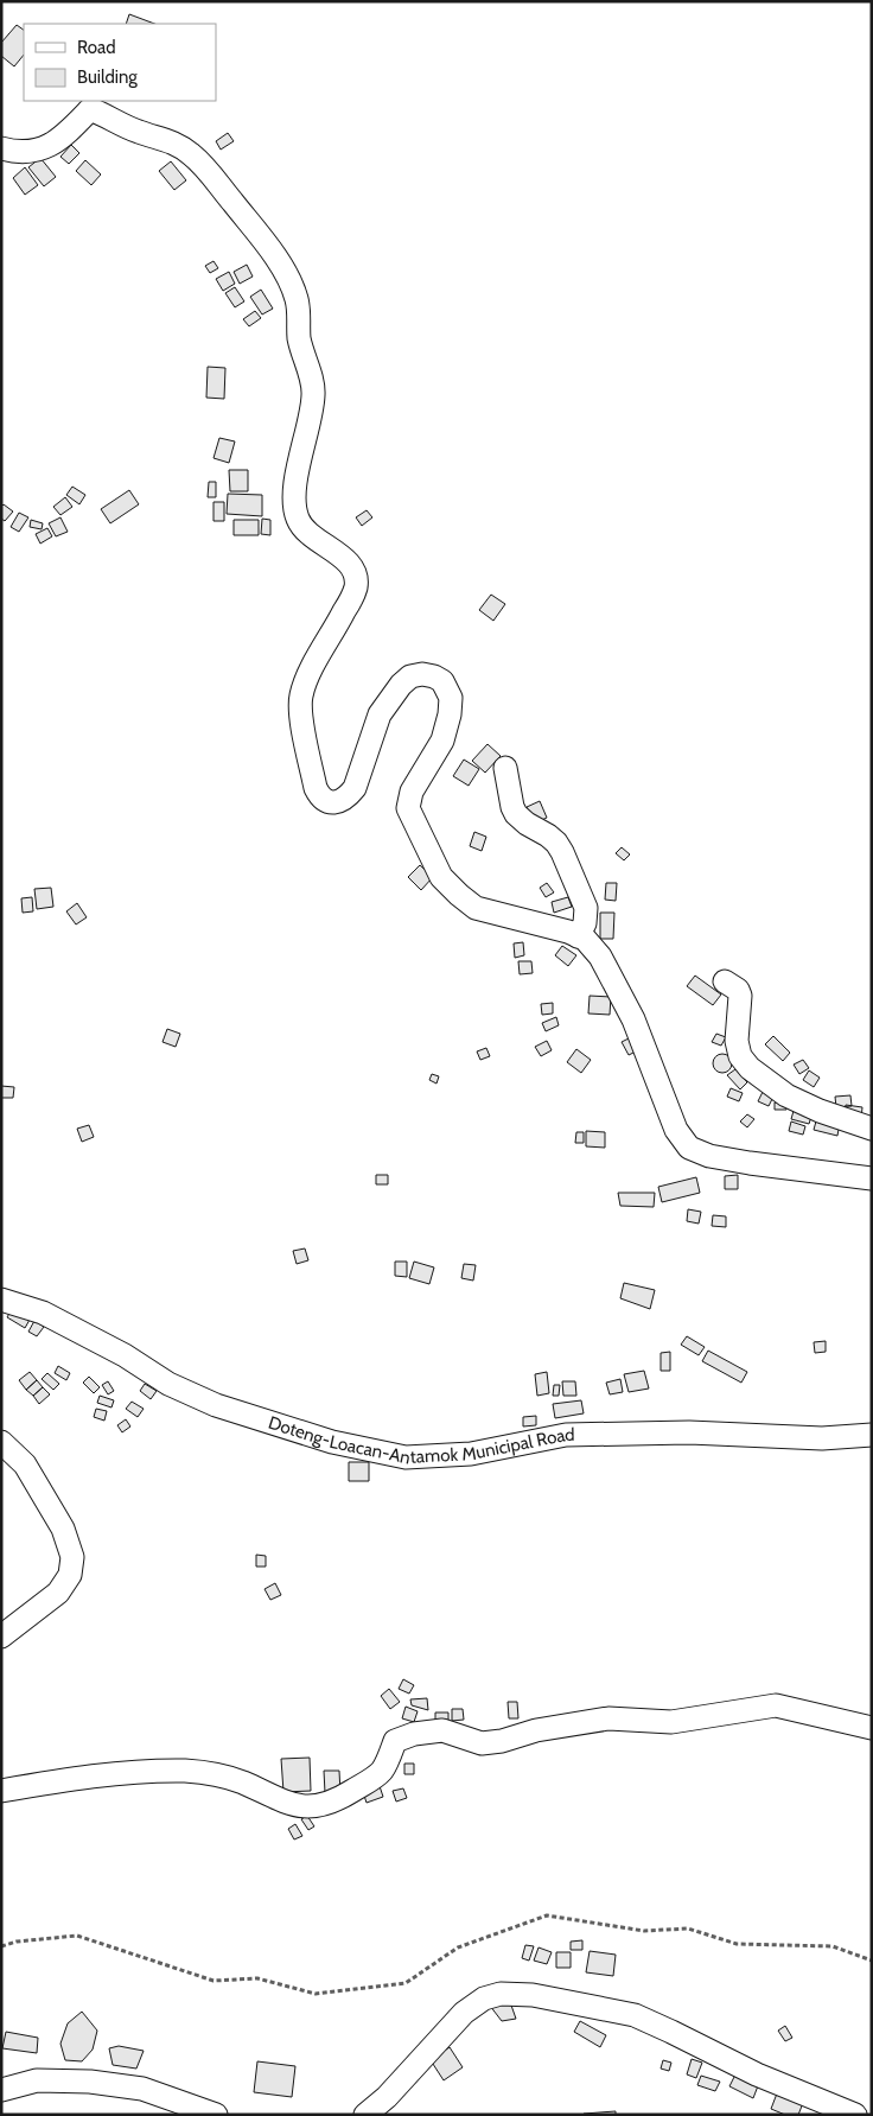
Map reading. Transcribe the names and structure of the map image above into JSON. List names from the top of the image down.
{
  "streets": {
    "street": ["Doteng-Loacan-Antamok Municipal Road"]
  },
  "legend": ["Road", "Building"]
}
